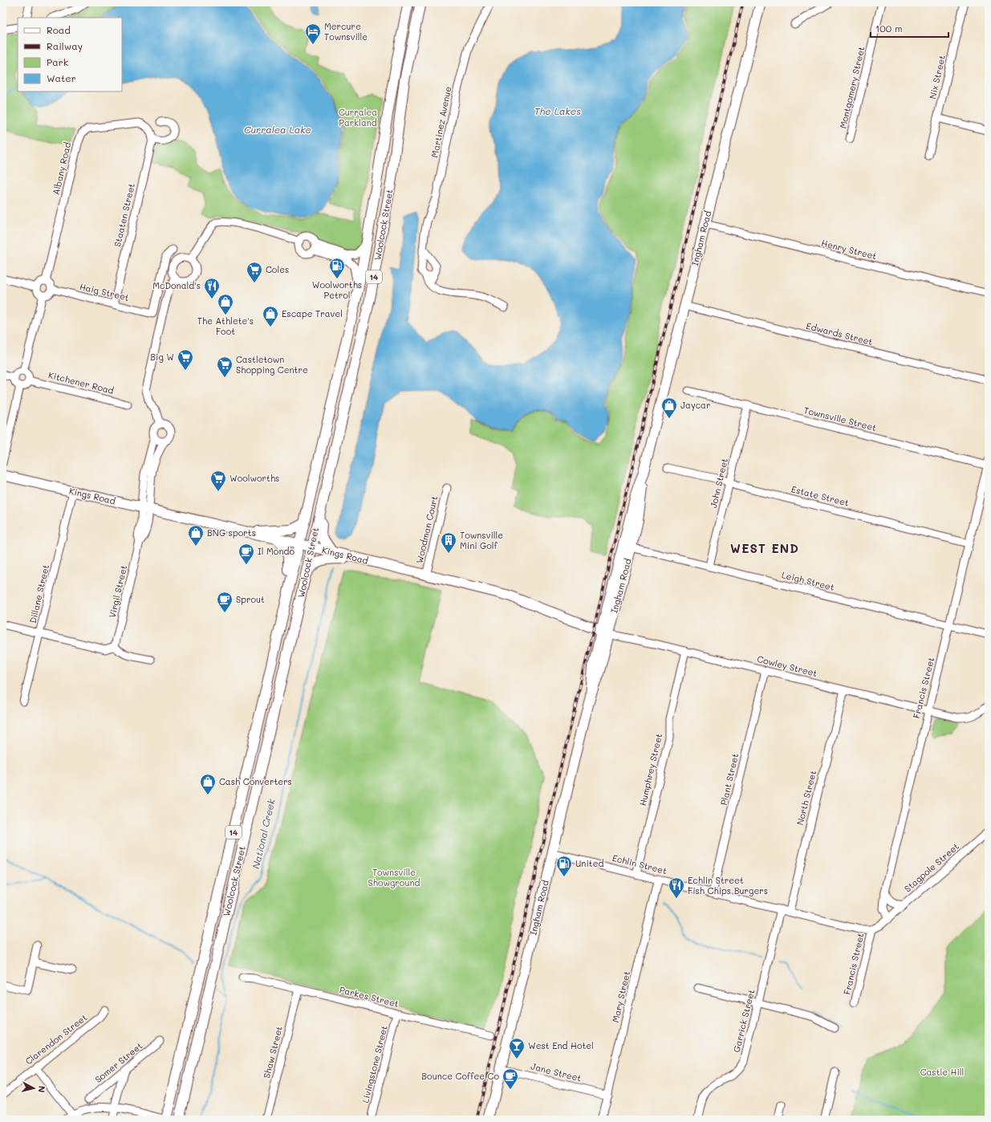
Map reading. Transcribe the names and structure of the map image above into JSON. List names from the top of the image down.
{
  "streets": {
    "main road": [
      "Woolcock Street",
      "Ingham Road",
      "14",
      "Kings Road"
    ],
    "street": [
      "Nix Street",
      "Montgomery Street",
      "Martinez Avenue",
      "Albany Road",
      "Staaten Street",
      "Henry Street",
      "Haig Street",
      "Edwards Street",
      "Kitchener Road",
      "Townsville Street",
      "John Street",
      "Estate Street",
      "Woodman Court",
      "Leigh Street",
      "Virgil Street",
      "Dillane Street",
      "Cowley Street",
      "Francis Street",
      "Humphrey Street",
      "Plant Street",
      "North Street",
      "Echlin Street",
      "Stagpole Street",
      "Parkes Street",
      "Mary Street",
      "Garrick Street",
      "Clarendon Street",
      "Shaw Street",
      "Somer Street",
      "Livingstone Street",
      "Jane Street"
    ]
  },
  "crossings": [
    ["Albany Road", "Staaten Street"],
    ["Albany Road", "Haig Street"],
    ["Staaten Street", "Haig Street"],
    ["Woolcock Street", "Kings Road"],
    ["Ingham Road", "Henry Street"],
    ["Ingham Road", "Edwards Street"],
    ["Ingham Road", "Kings Road"],
    ["Ingham Road", "Leigh Street"],
    ["Ingham Road", "Cowley Street"],
    ["Ingham Road", "Echlin Street"],
    ["Ingham Road", "Jane Street"],
    ["Townsville Street", "John Street"],
    ["Townsville Street", "Francis Street"],
    ["John Street", "Estate Street"],
    ["John Street", "Leigh Street"],
    ["Kings Road", "Woodman Court"],
    ["Kings Road", "Virgil Street"],
    ["Kings Road", "Dillane Street"],
    ["Kings Road", "Cowley Street"],
    ["Estate Street", "Francis Street"],
    ["Leigh Street", "Francis Street"],
    ["Cowley Street", "Francis Street"],
    ["Cowley Street", "Humphrey Street"],
    ["Cowley Street", "Plant Street"],
    ["Cowley Street", "North Street"],
    ["Francis Street", "Echlin Street"],
    ["Francis Street", "Stagpole Street"],
    ["Humphrey Street", "Echlin Street"],
    ["Plant Street", "Echlin Street"],
    ["North Street", "Echlin Street"],
    ["Echlin Street", "Mary Street"],
    ["Echlin Street", "Garrick Street"],
    ["Parkes Street", "Shaw Street"],
    ["Parkes Street", "Livingstone Street"],
    ["Mary Street", "Jane Street"]
  ],
  "districts": ["WEST END"],
  "water": ["The Lakes", "Curralea Lake", "National Creek"],
  "parks": ["Curralea Parkland", "Townsville Showground", "Castle Hill"],
  "places": {
    "hotel": ["Mercure Townsville"],
    "fuel station": ["Woolworths Petrol", "United"],
    "supermarket": [
      "Coles",
      "Big W",
      "Castletown Shopping Centre",
      "Woolworths"
    ],
    "restaurant": ["McDonald's", "Echlin Street Fish Chips Burgers"],
    "shop": [
      "The Athlete's Foot",
      "Escape Travel",
      "Jaycar",
      "BNG sports",
      "Cash Converters"
    ],
    "building": ["Townsville Mini Golf"],
    "cafe": ["Il Mondo", "Sprout", "Bounce Coffee Co"],
    "bar": ["West End Hotel"]
  },
  "legend": [
    "Road",
    "Railway",
    "Park",
    "Water"
  ],
  "scale_bar": "100 m",
  "north": "right"
}
